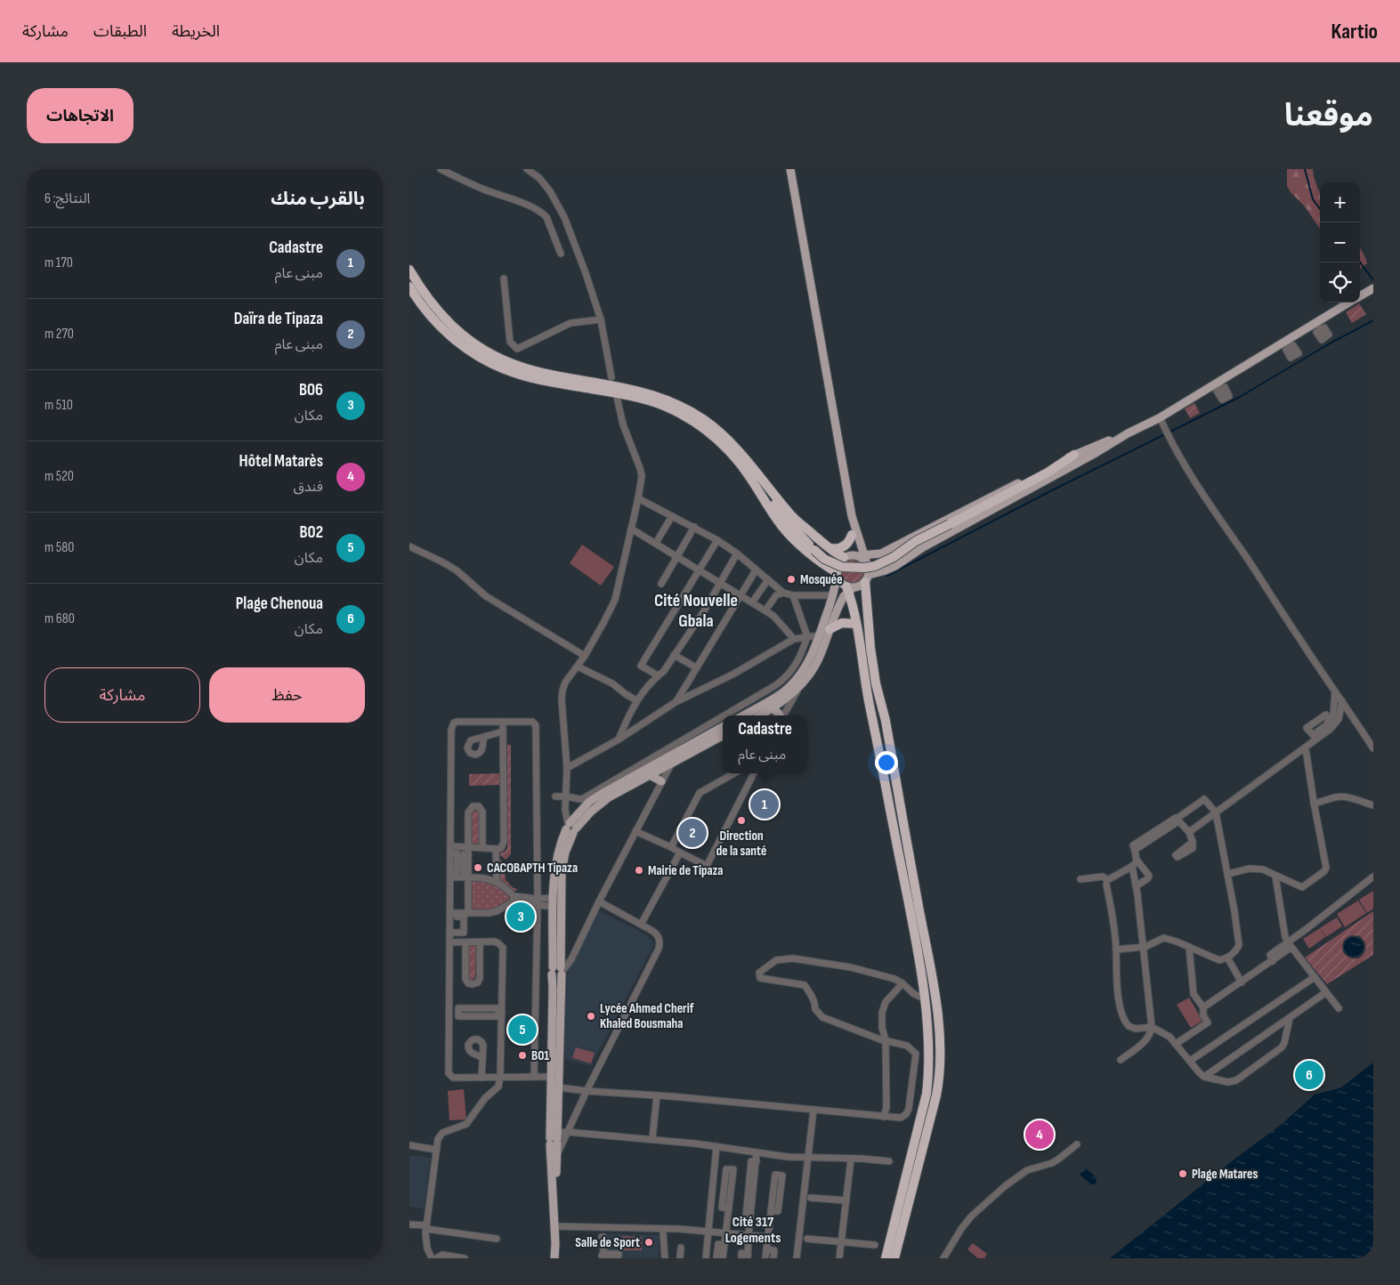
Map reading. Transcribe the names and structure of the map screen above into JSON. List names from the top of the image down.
{
  "districts": ["Cité Nouvelle Gbala", "Cité 317 Logements"],
  "places": [
    "Mosquée",
    "Direction de la santé",
    "CACOBAPTH Tipaza",
    "Mairie de Tipaza",
    "Lycée Ahmed Cherif Khaled Bousmaha",
    "B01",
    "Plage Matares",
    "Salle de Sport"
  ],
  "page": {
    "header": "Kartio",
    "nav": ["الخريطة", "الطبقات", "مشاركة"],
    "title": "موقعنا",
    "buttons": [
      "الاتجاهات",
      ["حفظ", "مشاركة"]
    ],
    "heading": ["بالقرب منك", "النتائج: 6"],
    "map_buttons": ["+", "−"],
    "list": [
      {
        "mark": "1",
        "name": "Cadastre",
        "note": "مبنى عام",
        "value": "170 m"
      },
      {
        "mark": "2",
        "name": "Daïra de Tipaza",
        "note": "مبنى عام",
        "value": "270 m"
      },
      {
        "mark": "3",
        "name": "B06",
        "note": "مكان",
        "value": "510 m"
      },
      {
        "mark": "4",
        "name": "Hôtel Matarès",
        "note": "فندق",
        "value": "520 m"
      },
      {
        "mark": "5",
        "name": "B02",
        "note": "مكان",
        "value": "580 m"
      },
      {
        "mark": "6",
        "name": "Plage Chenoua",
        "note": "مكان",
        "value": "680 m"
      }
    ],
    "popup": ["Cadastre", "مبنى عام"],
    "pins": [
      "1",
      "2",
      "3",
      "5",
      "6",
      "4"
    ]
  }
}
